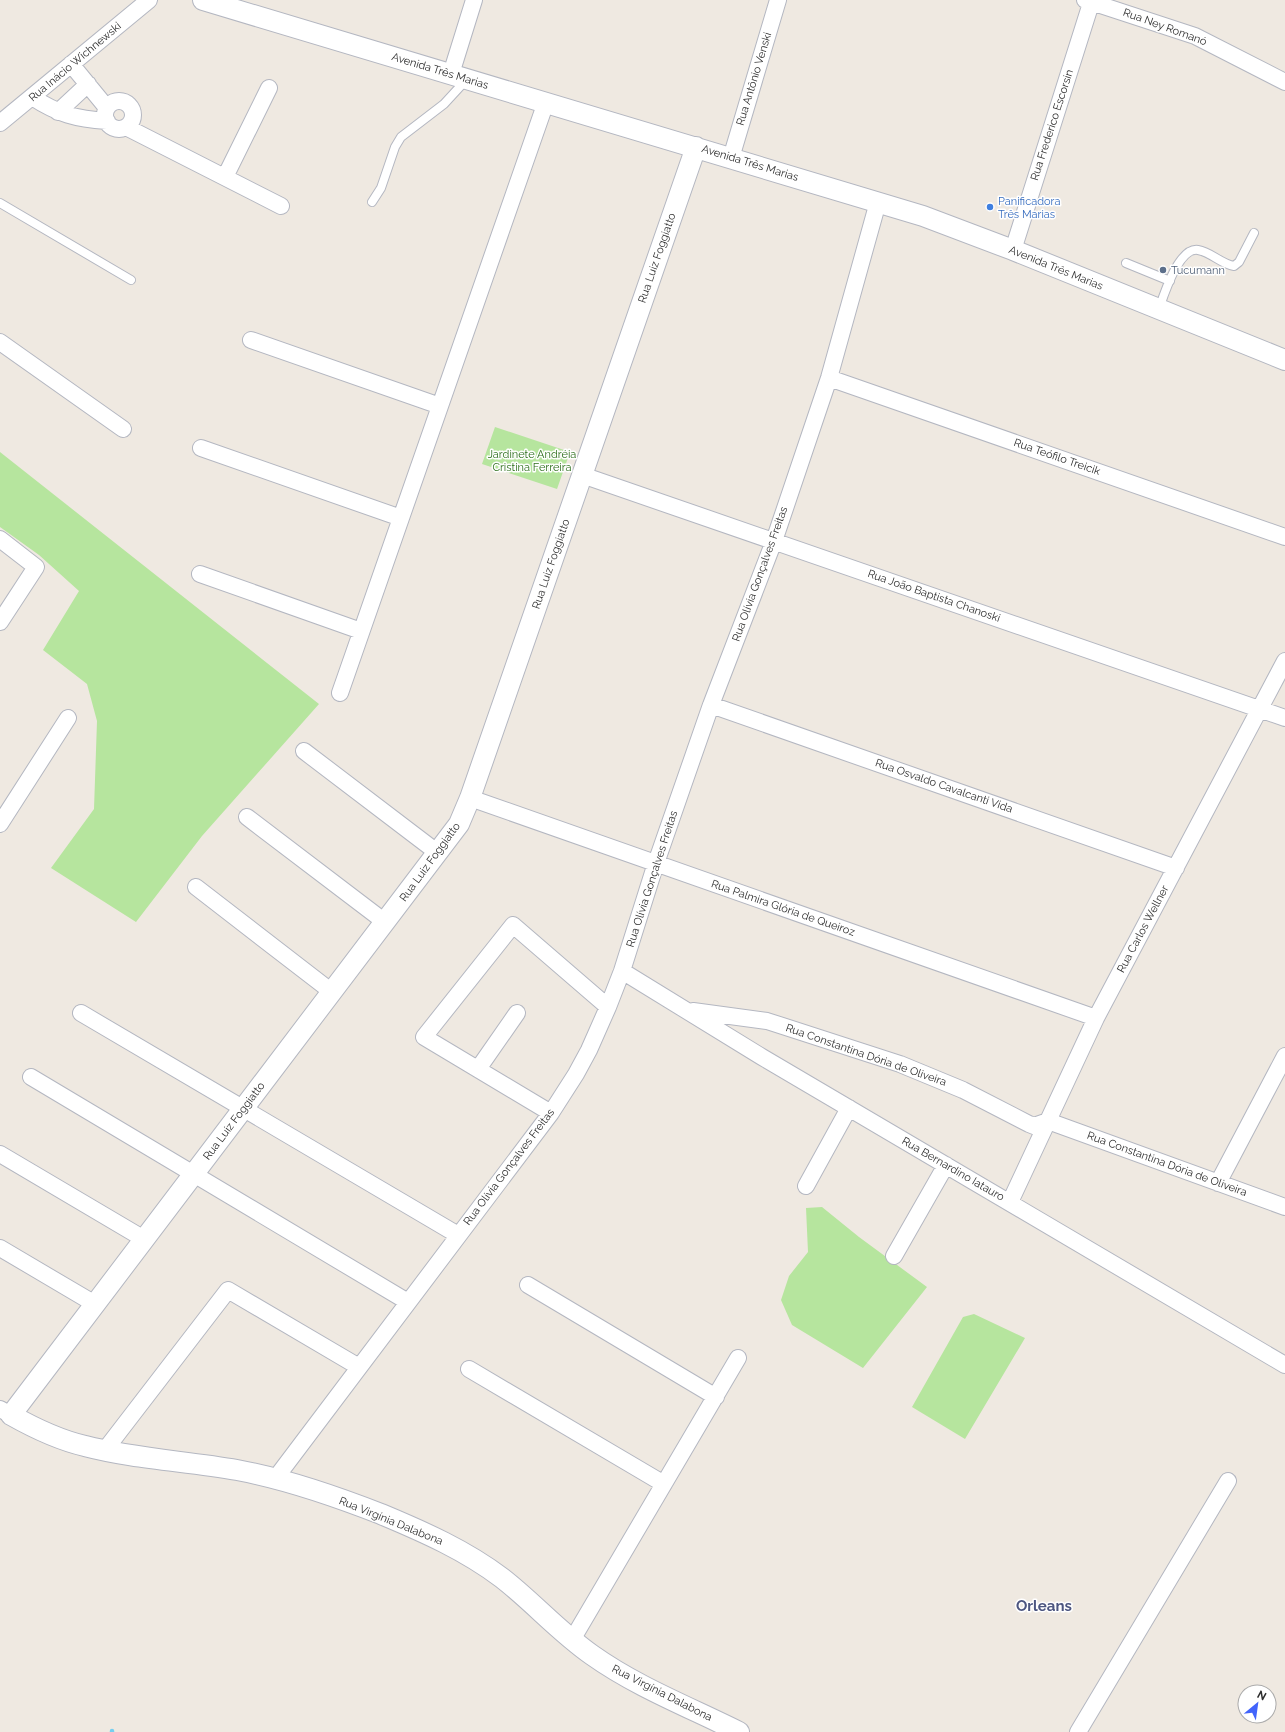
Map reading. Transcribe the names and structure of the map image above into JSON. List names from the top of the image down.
{
  "streets": {
    "street": [
      "Rua Ney Romanó",
      "Rua Inácio Wichnewski",
      "Avenida Três Marias",
      "Rua Antônio Venski",
      "Rua Frederico Escorsin",
      "Rua Luiz Foggiatto",
      "Rua Teófilo Treicik",
      "Rua Olívia Gonçalves Freitas",
      "Rua João Baptista Chanoski",
      "Rua Osvaldo Cavalcanti Vida",
      "Rua Palmira Glória de Queiroz",
      "Rua Carlos Wellner",
      "Rua Constantina Dória de Oliveira",
      "Rua Bernardino Iatauro",
      "Rua Virgínia Dalabona"
    ]
  },
  "crossings": [
    ["Rua Ney Romanó", "Rua Frederico Escorsin"],
    ["Avenida Três Marias", "Rua Antônio Venski"],
    ["Avenida Três Marias", "Rua Frederico Escorsin"],
    ["Avenida Três Marias", "Rua Luiz Foggiatto"],
    ["Avenida Três Marias", "Rua Olívia Gonçalves Freitas"],
    ["Rua Luiz Foggiatto", "Rua João Baptista Chanoski"],
    ["Rua Luiz Foggiatto", "Rua Palmira Glória de Queiroz"],
    ["Rua Luiz Foggiatto", "Rua Virgínia Dalabona"],
    ["Rua Teófilo Treicik", "Rua Olívia Gonçalves Freitas"],
    ["Rua Olívia Gonçalves Freitas", "Rua João Baptista Chanoski"],
    ["Rua Olívia Gonçalves Freitas", "Rua Osvaldo Cavalcanti Vida"],
    ["Rua Olívia Gonçalves Freitas", "Rua Palmira Glória de Queiroz"],
    ["Rua Olívia Gonçalves Freitas", "Rua Bernardino Iatauro"],
    ["Rua Olívia Gonçalves Freitas", "Rua Virgínia Dalabona"],
    ["Rua João Baptista Chanoski", "Rua Carlos Wellner"],
    ["Rua Osvaldo Cavalcanti Vida", "Rua Carlos Wellner"],
    ["Rua Palmira Glória de Queiroz", "Rua Carlos Wellner"],
    ["Rua Carlos Wellner", "Rua Constantina Dória de Oliveira"],
    ["Rua Carlos Wellner", "Rua Bernardino Iatauro"],
    ["Rua Constantina Dória de Oliveira", "Rua Bernardino Iatauro"]
  ],
  "districts": ["Orleans"],
  "parks": ["Jardinete Andréia Cristina Ferreira"],
  "places": ["Panificadora Três Marias", "Tucumann"],
  "north": "top right"
}
